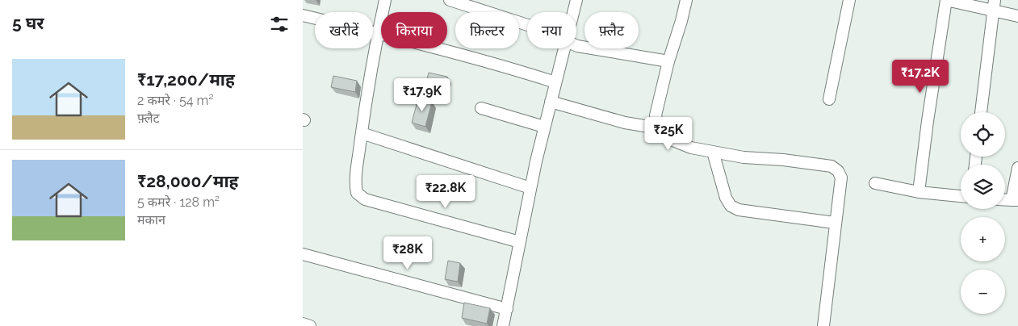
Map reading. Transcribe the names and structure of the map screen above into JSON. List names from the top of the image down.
{
  "page": {
    "heading": "5 घर",
    "chip": [
      "खरीदें",
      "किराया",
      "फ़िल्टर",
      "नया",
      "फ़्लैट"
    ],
    "list": [
      {
        "name": "₹17,200/माह",
        "note": "2 कमरे · 54 m² · फ़्लैट"
      },
      {
        "name": "₹28,000/माह",
        "note": "5 कमरे · 128 m² · मकान"
      }
    ],
    "price": [
      "₹17.2K",
      "₹17.9K",
      "₹25K",
      "₹22.8K",
      "₹28K"
    ],
    "map_buttons": ["+", "−"]
  }
}
